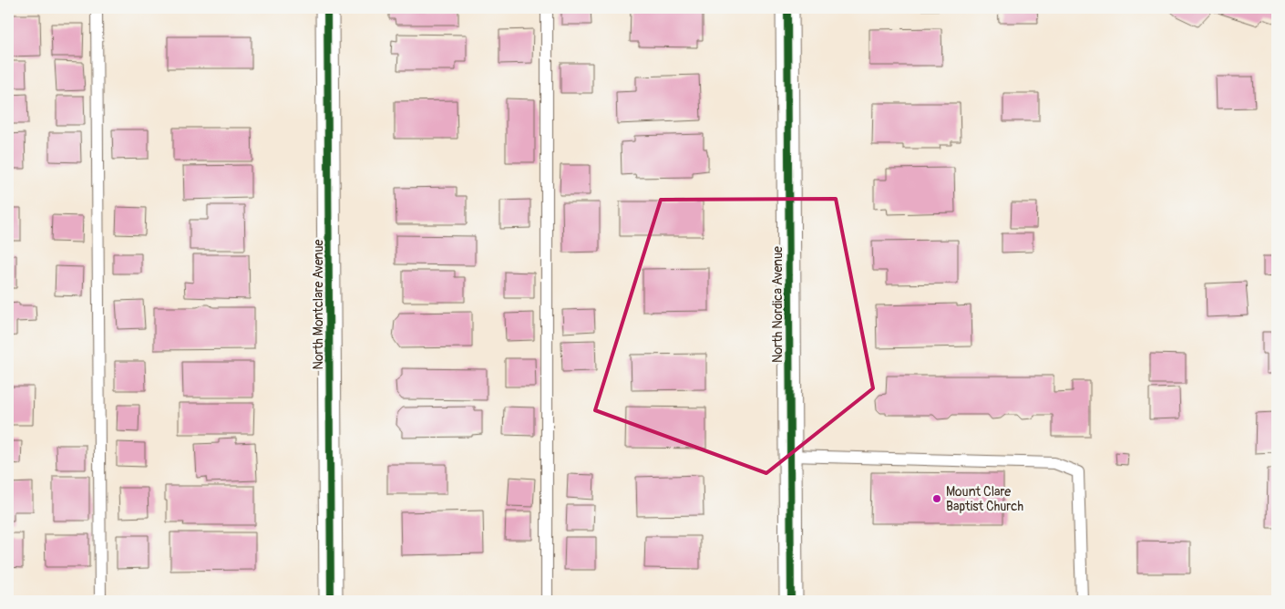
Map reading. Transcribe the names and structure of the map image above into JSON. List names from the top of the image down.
{
  "streets": {
    "street": ["North Montclare Avenue", "North Nordica Avenue"]
  },
  "places": ["Mount Clare Baptist Church"]
}
